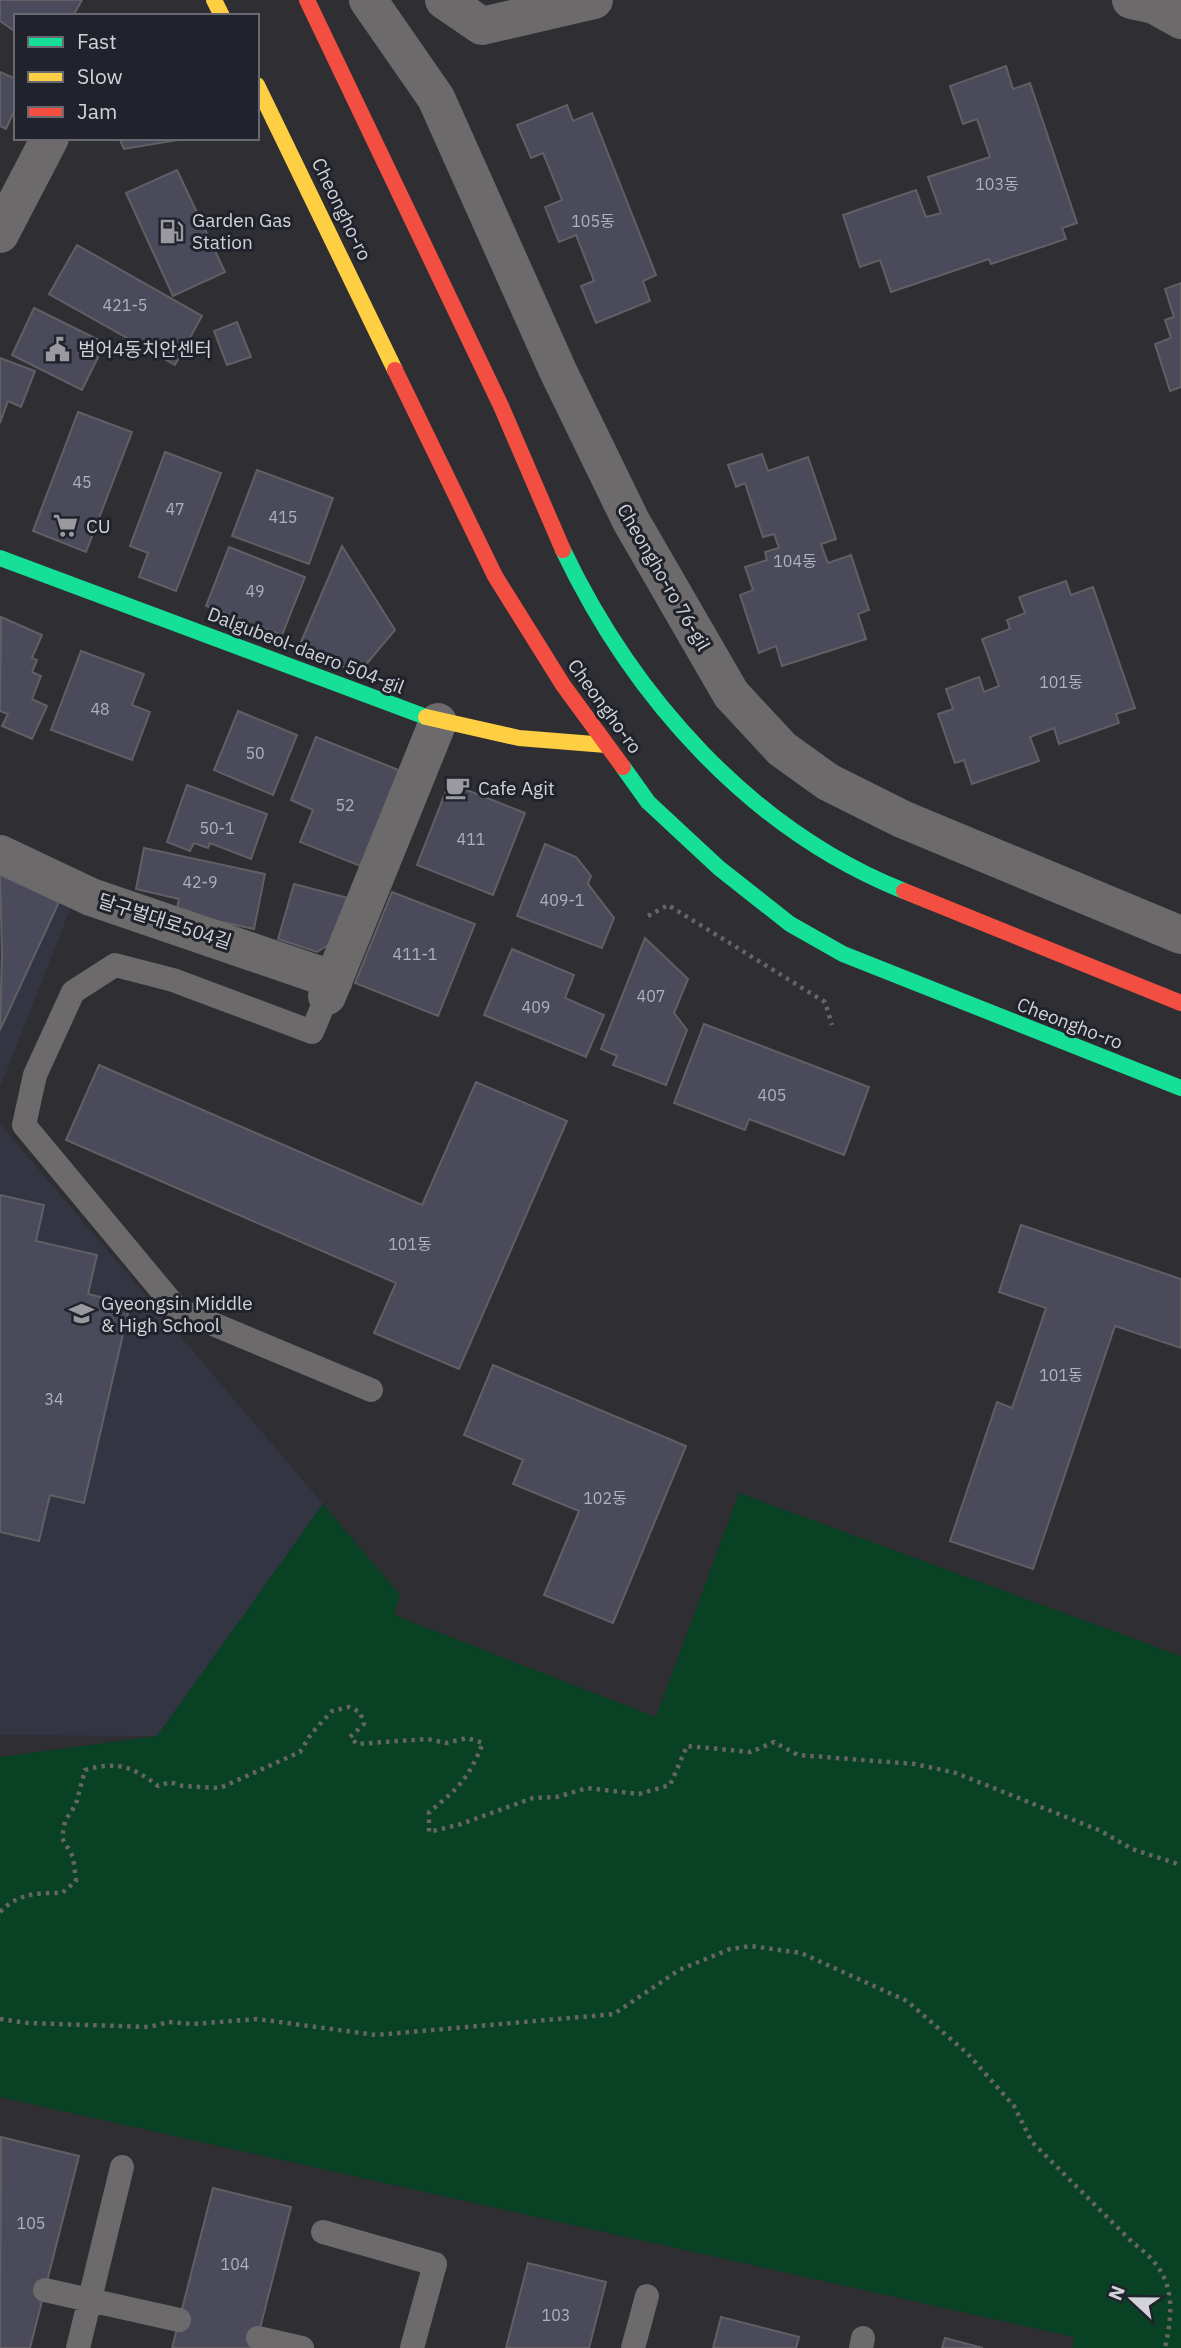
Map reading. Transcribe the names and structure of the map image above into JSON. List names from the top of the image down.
{
  "streets": {
    "main road": ["Cheongho-ro", "Dalgubeol-daero 504-gil"],
    "street": ["Cheongho-ro 76-gil", "달구벌대로504길"]
  },
  "crossings": [
    ["Cheongho-ro", "Dalgubeol-daero 504-gil"]
  ],
  "places": {
    "fuel station": ["Garden Gas Station"],
    "public building": ["범어4동치안센터"],
    "supermarket": ["CU"],
    "cafe": ["Cafe Agit"],
    "school or university": ["Gyeongsin Middle & High School"]
  },
  "house_numbers": [
    "103동",
    "105동",
    "421-5",
    "45",
    "47",
    "415",
    "104동",
    "49",
    "101동",
    "48",
    "50",
    "52",
    "50-1",
    "411",
    "42-9",
    "409-1",
    "411-1",
    "407",
    "409",
    "405",
    "101동",
    "101동",
    "34",
    "102동",
    "105",
    "104",
    "103"
  ],
  "legend": ["Fast", "Slow", "Jam"],
  "north": "left"
}
